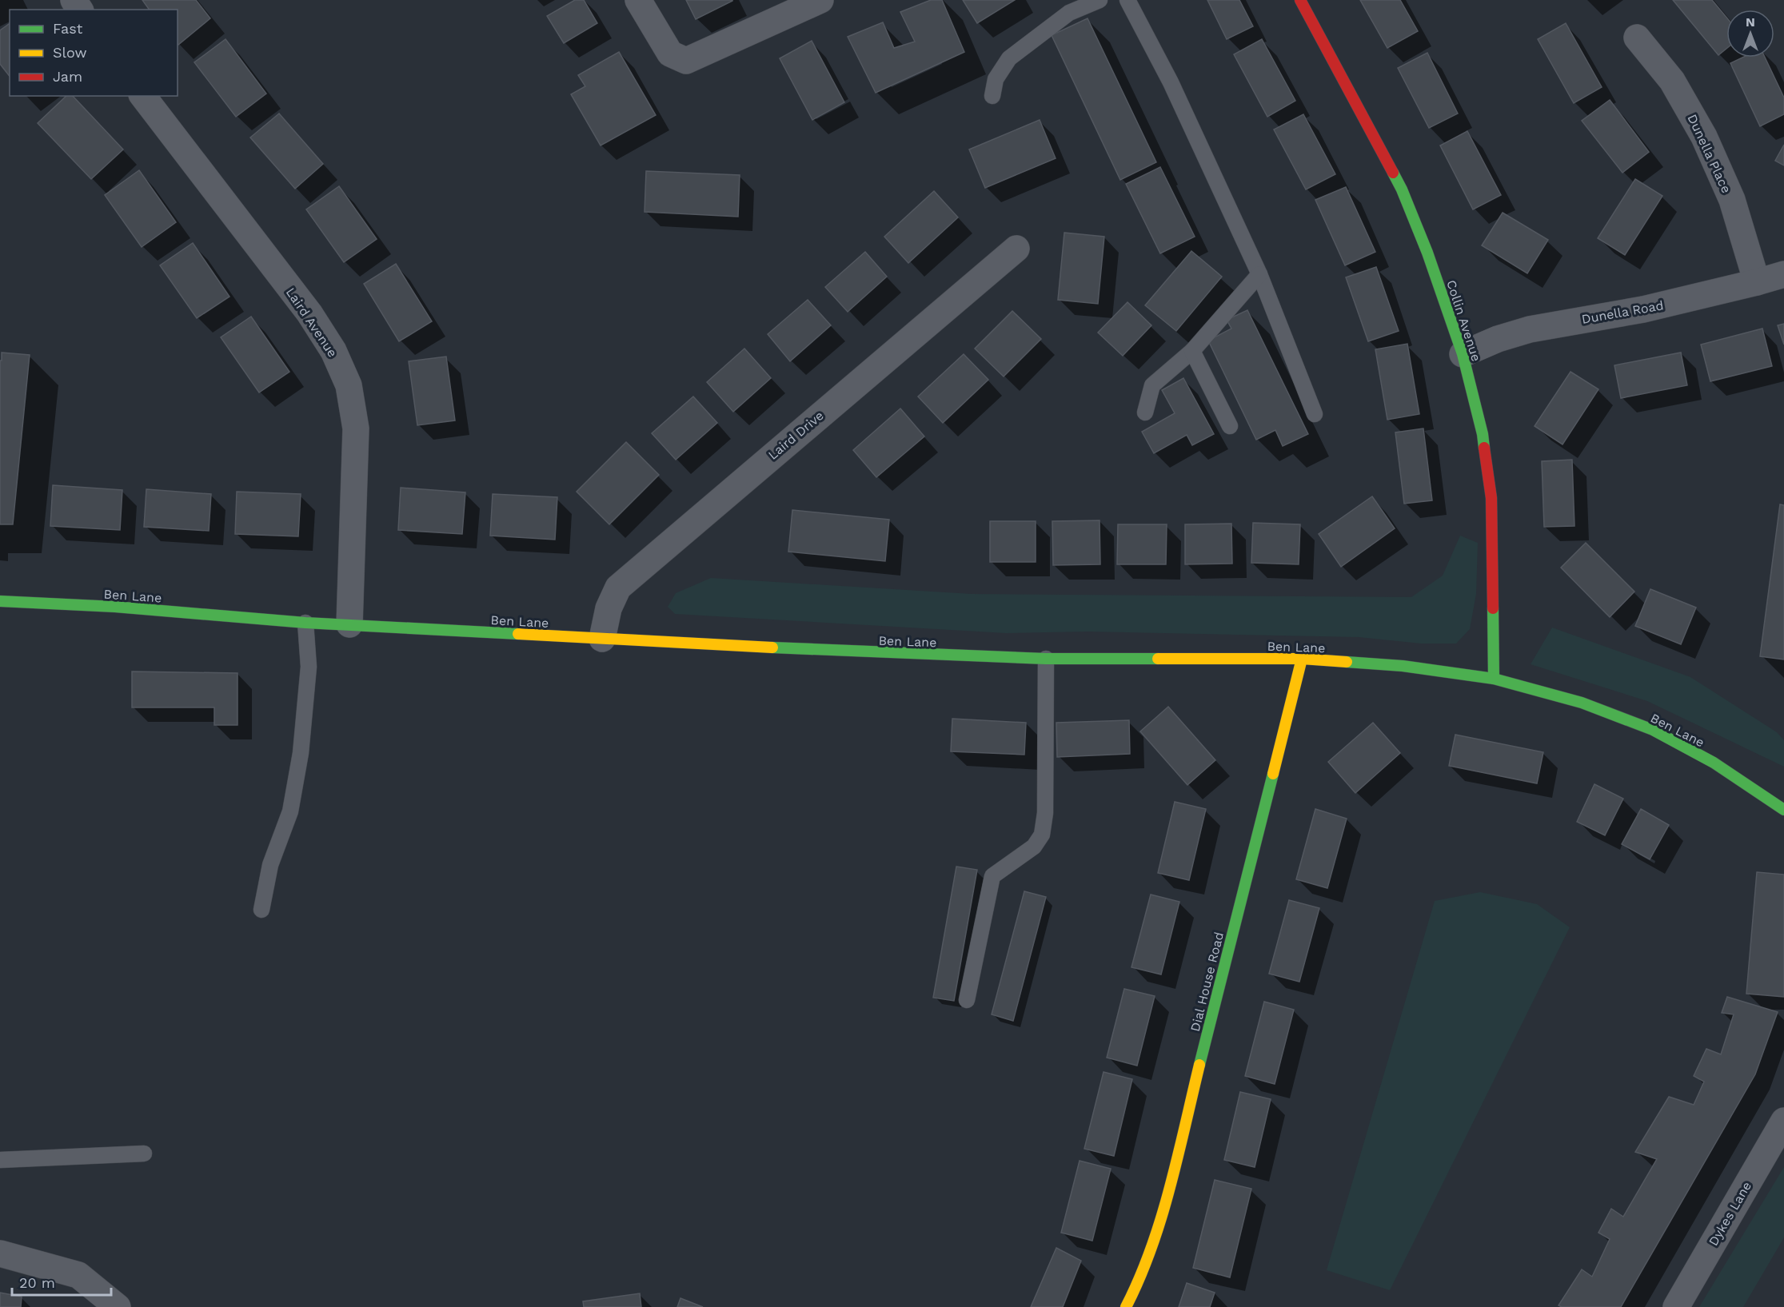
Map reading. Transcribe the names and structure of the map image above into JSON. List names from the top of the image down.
{
  "streets": {
    "street": [
      "Dunella Place",
      "Dunella Road",
      "Collin Avenue",
      "Laird Avenue",
      "Laird Drive",
      "Ben Lane",
      "Dial House Road",
      "Dykes Lane"
    ]
  },
  "crossings": [
    ["Dunella Place", "Dunella Road"],
    ["Dunella Road", "Collin Avenue"],
    ["Collin Avenue", "Ben Lane"],
    ["Laird Avenue", "Ben Lane"],
    ["Laird Drive", "Ben Lane"],
    ["Ben Lane", "Dial House Road"]
  ],
  "legend": ["Fast", "Slow", "Jam"],
  "scale_bar": "20 m",
  "north": "top"
}
